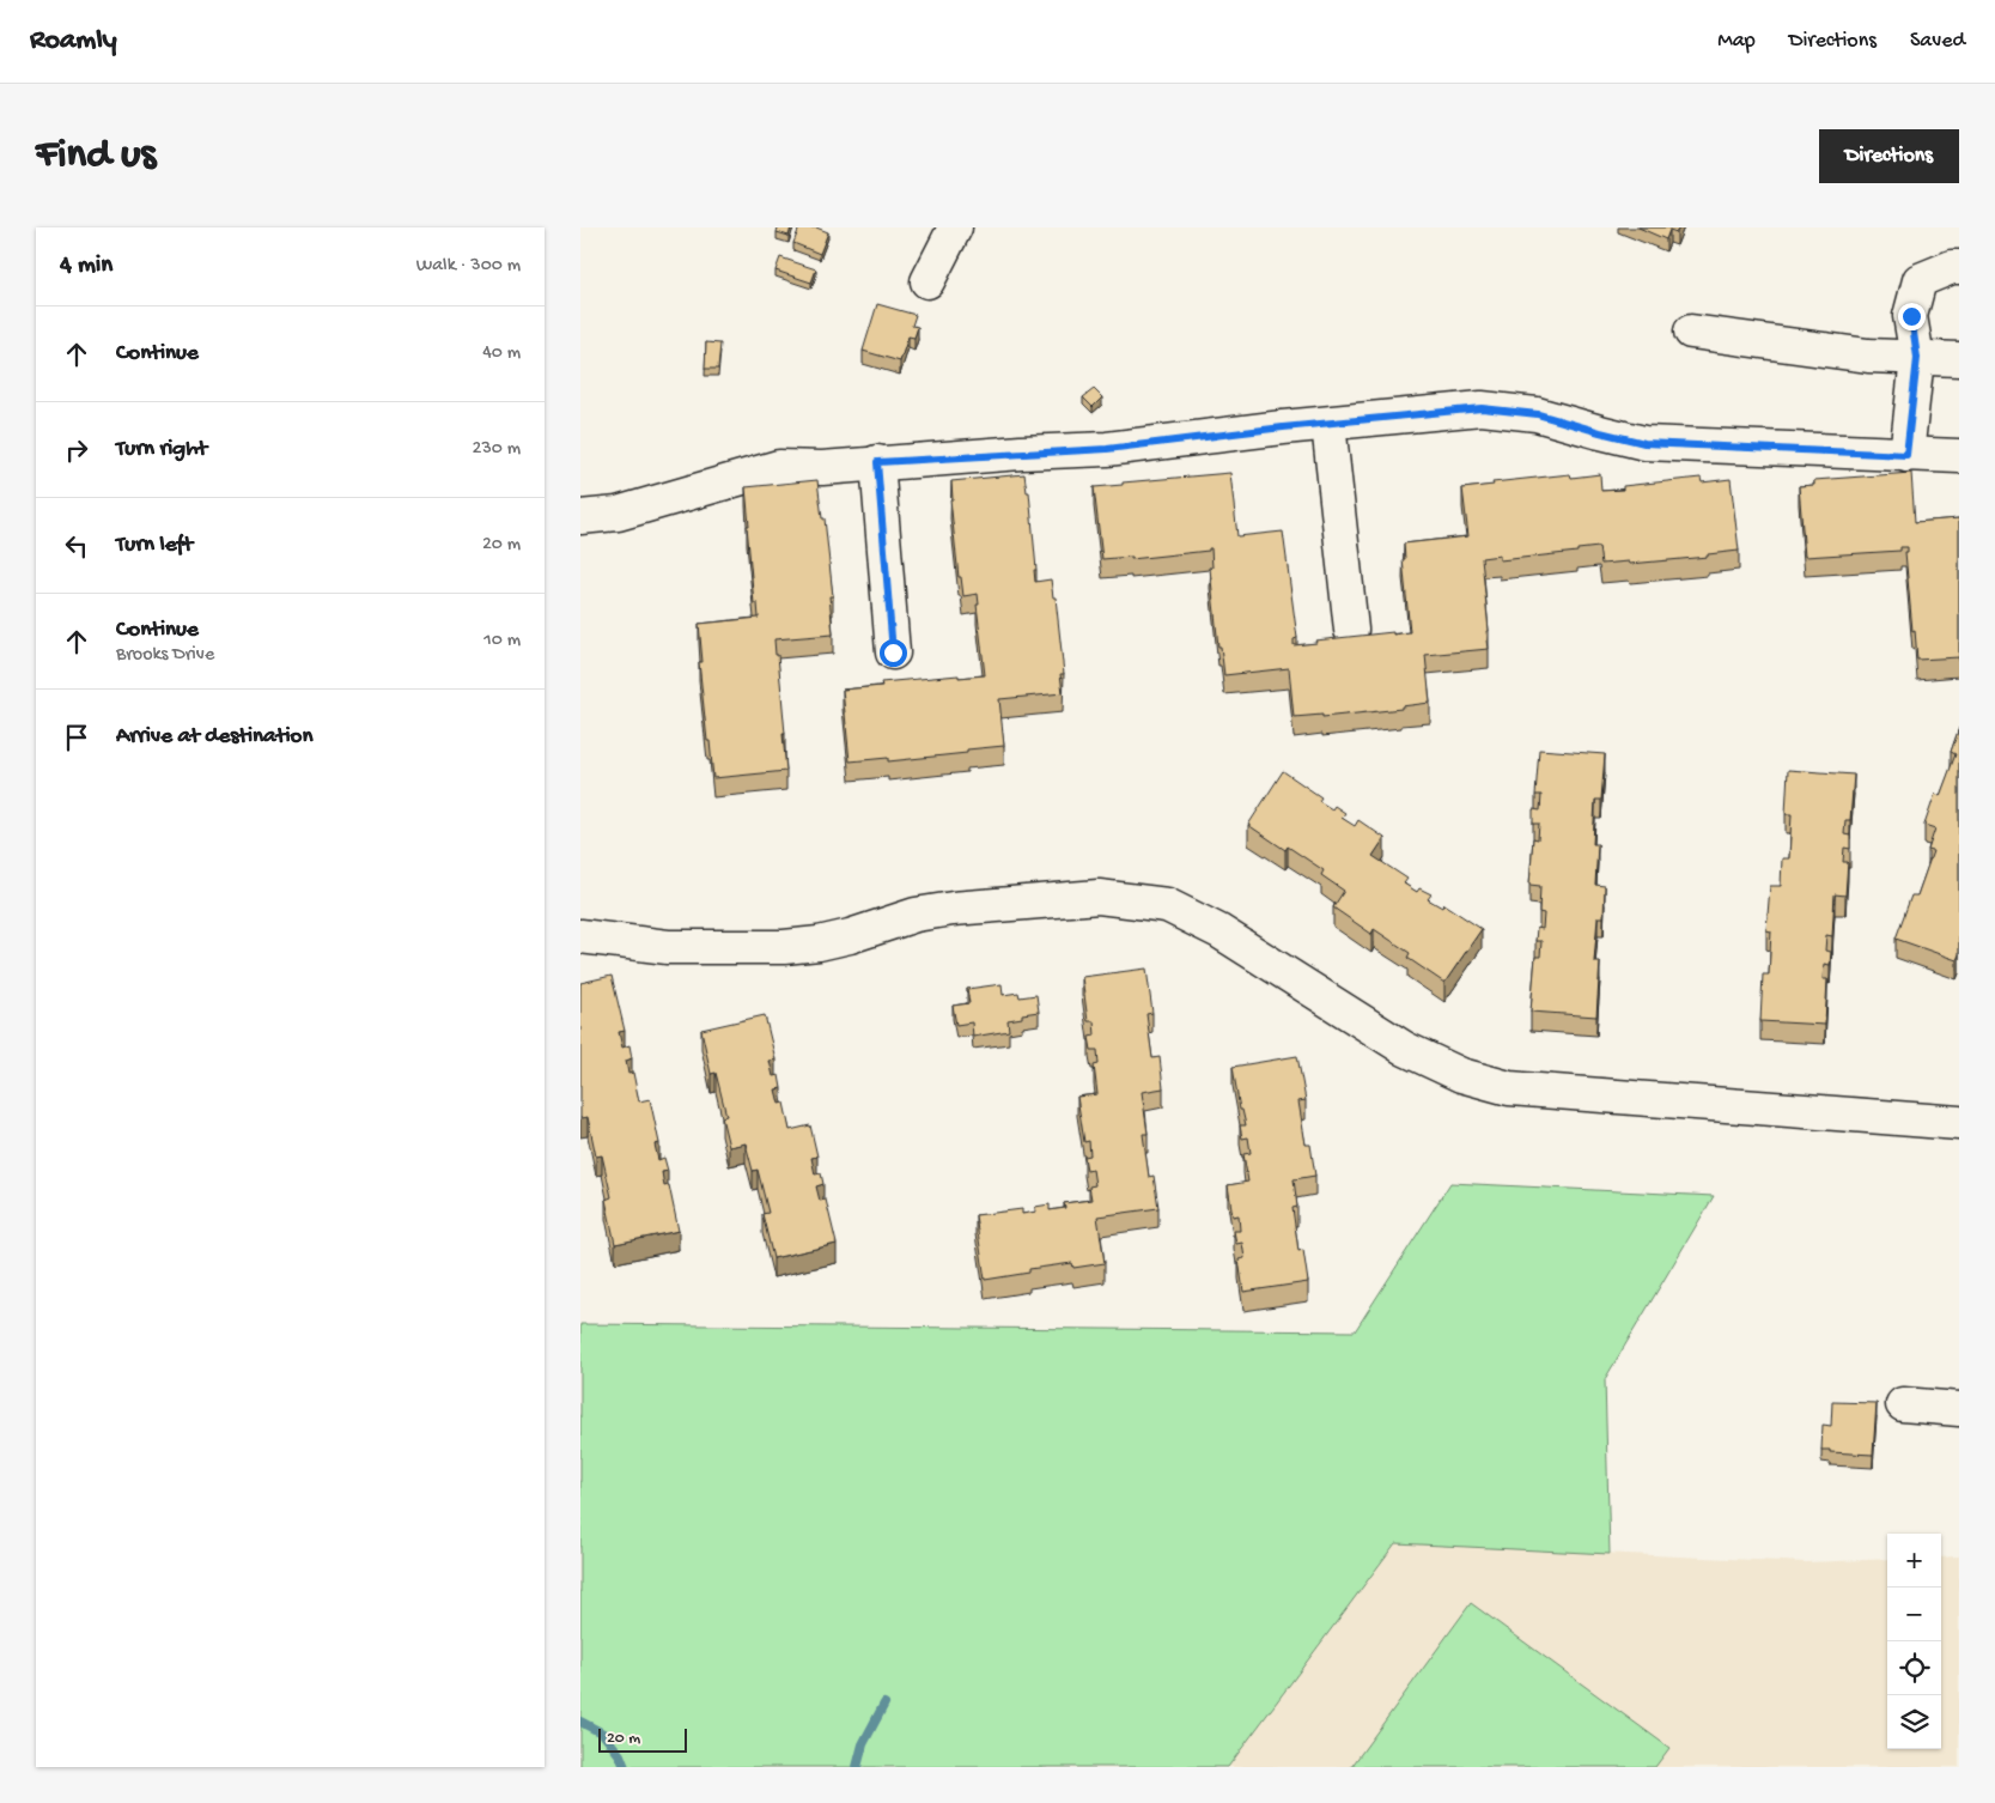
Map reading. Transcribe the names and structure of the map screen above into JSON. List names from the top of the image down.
{
  "scale_bar": "20 m",
  "page": {
    "header": "Roamly",
    "nav": ["Map", "Directions", "Saved"],
    "buttons": "Directions",
    "title": "Find us",
    "heading": ["4 min", "Walk · 300 m"],
    "list": [
      ["Continue", "40 m"],
      ["Turn right", "230 m"],
      ["Turn left", "20 m"],
      ["Continue", "Brooks Drive", "10 m"],
      "Arrive at destination"
    ],
    "map_buttons": ["+", "−"],
    "scale": "20 m"
  }
}
